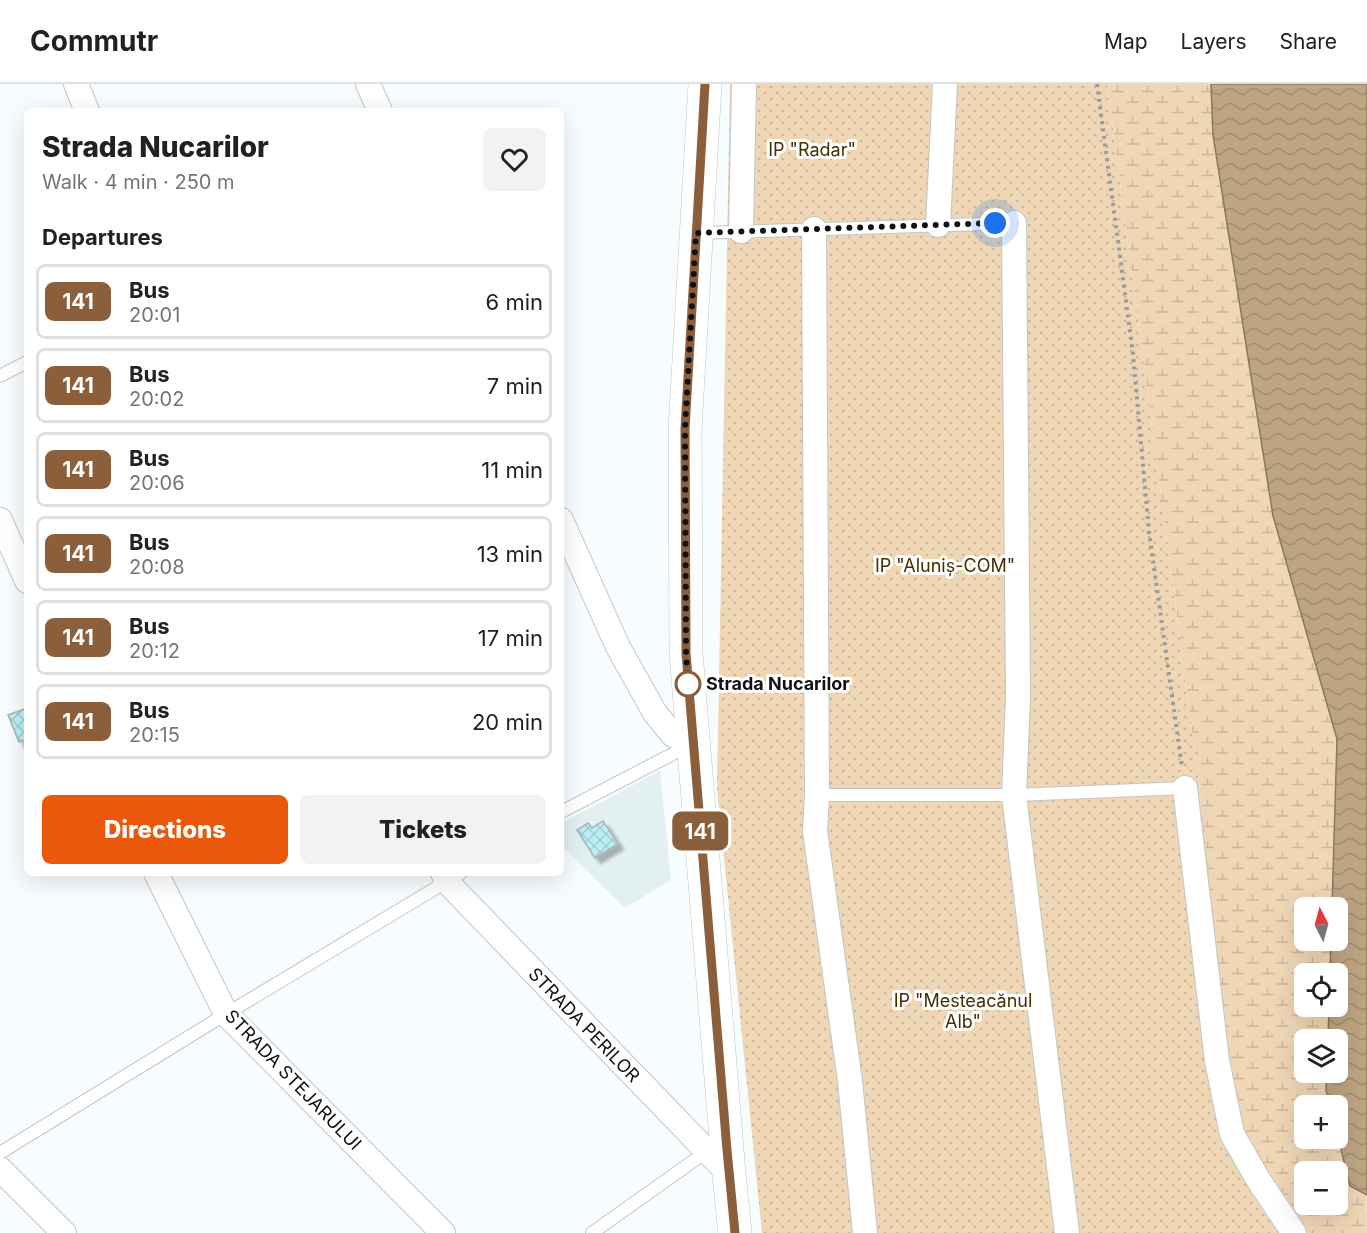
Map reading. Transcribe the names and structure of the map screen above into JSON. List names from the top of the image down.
{
  "streets": {
    "street": ["STRADA PERILOR", "STRADA STEJARULUI"]
  },
  "parks": ["IP \"Radar\"", "IP \"Aluniș-COM\"", "IP \"Mesteacănul Alb\""],
  "places": ["Strada Nucarilor"],
  "lines": ["bus line 141"],
  "north": "top",
  "page": {
    "header": "Commutr",
    "nav": ["Map", "Layers", "Share"],
    "on_map": "141",
    "heading": [
      ["Strada Nucarilor", "Walk · 4 min · 250 m"],
      "Departures"
    ],
    "list": [
      {
        "mark": "141",
        "name": "Bus",
        "note": "20:01",
        "value": "6 min"
      },
      {
        "mark": "141",
        "name": "Bus",
        "note": "20:02",
        "value": "7 min"
      },
      {
        "mark": "141",
        "name": "Bus",
        "note": "20:06",
        "value": "11 min"
      },
      {
        "mark": "141",
        "name": "Bus",
        "note": "20:08",
        "value": "13 min"
      },
      {
        "mark": "141",
        "name": "Bus",
        "note": "20:12",
        "value": "17 min"
      },
      {
        "mark": "141",
        "name": "Bus",
        "note": "20:15",
        "value": "20 min"
      }
    ],
    "buttons": ["Directions", "Tickets"],
    "map_buttons": ["+", "−"]
  }
}
